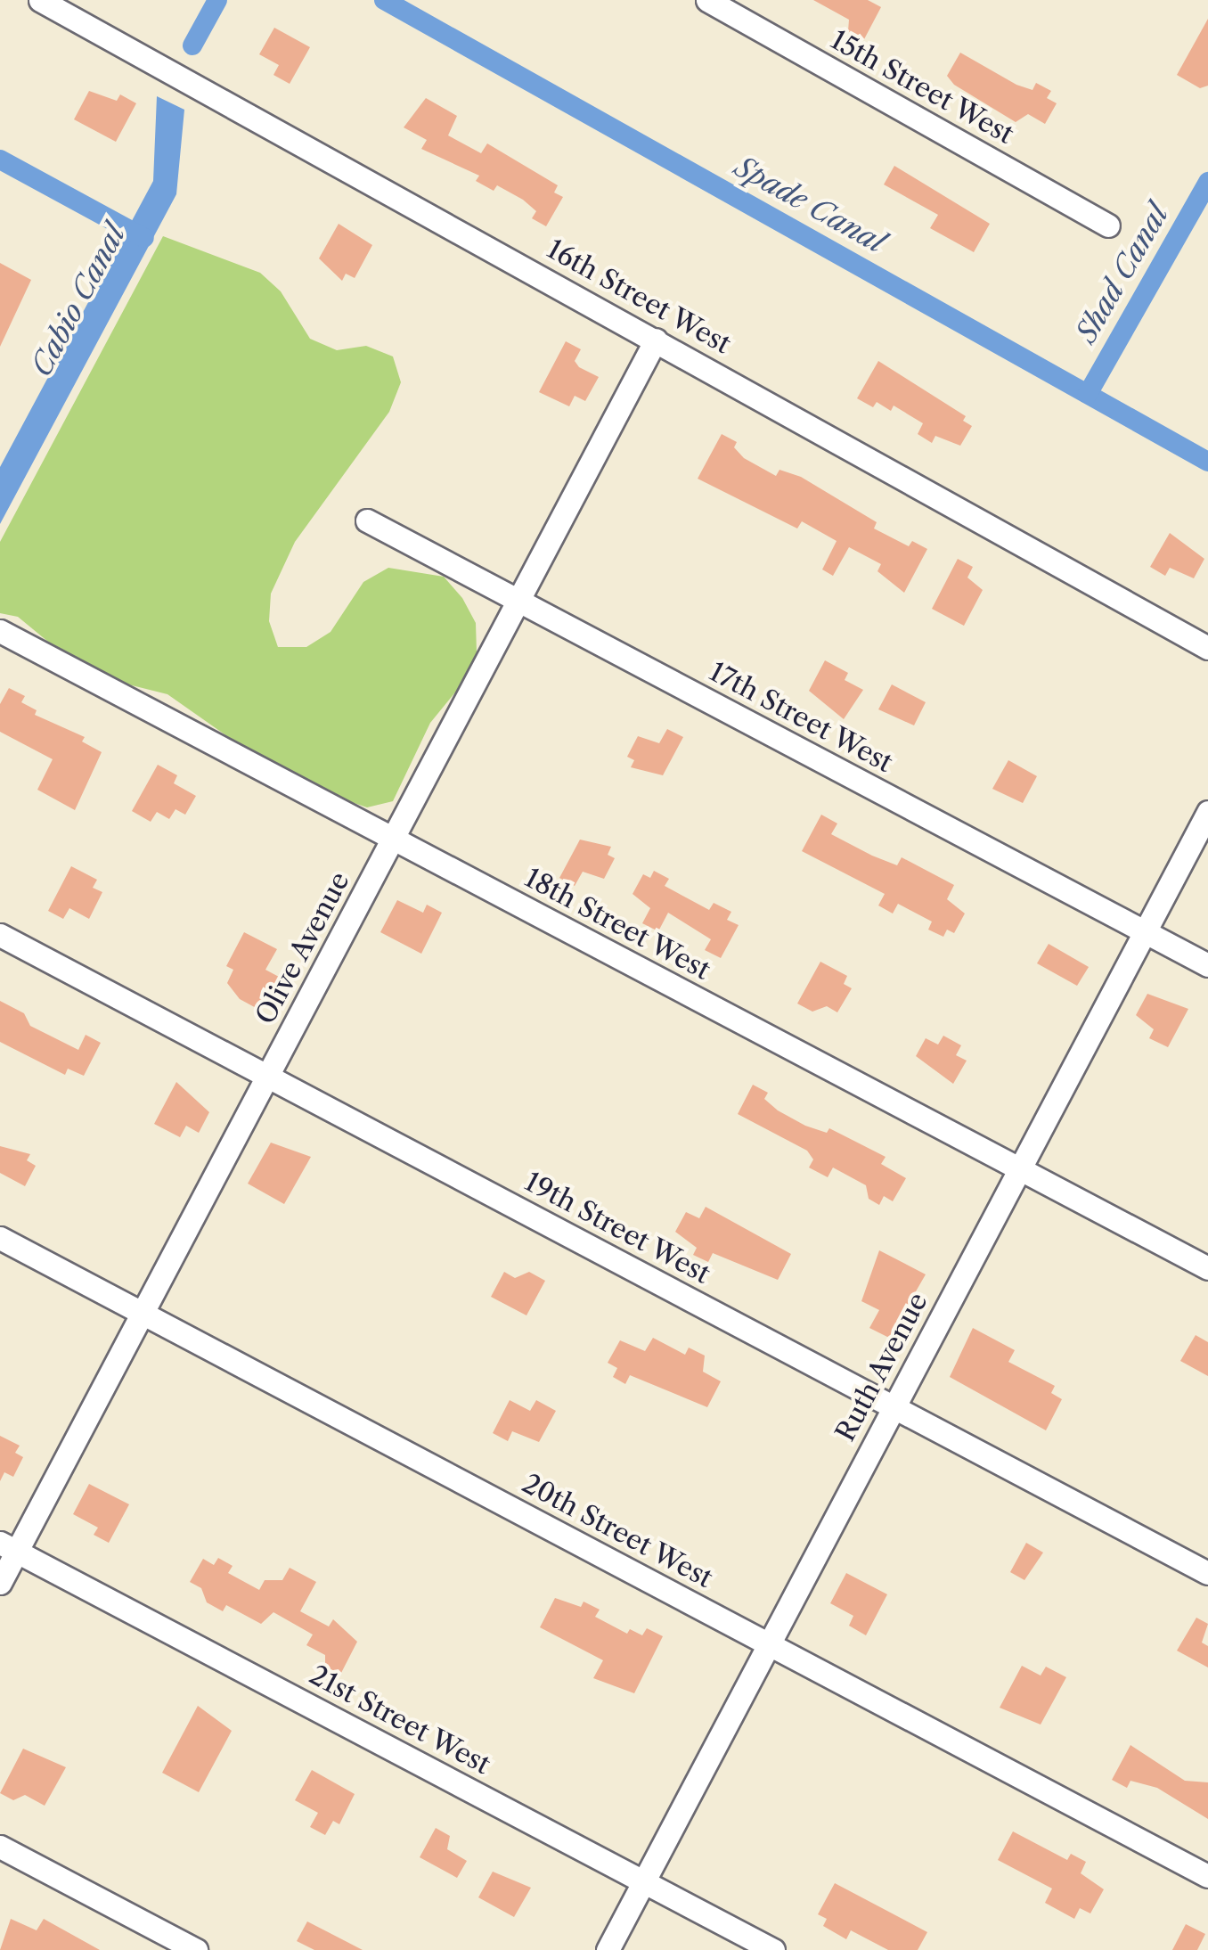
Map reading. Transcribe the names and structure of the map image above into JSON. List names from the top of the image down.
{
  "streets": {
    "street": [
      "15th Street West",
      "16th Street West",
      "17th Street West",
      "18th Street West",
      "Olive Avenue",
      "19th Street West",
      "Ruth Avenue",
      "20th Street West",
      "21st Street West"
    ]
  },
  "crossings": [
    ["16th Street West", "Olive Avenue"],
    ["17th Street West", "Olive Avenue"],
    ["17th Street West", "Ruth Avenue"],
    ["18th Street West", "Olive Avenue"],
    ["18th Street West", "Ruth Avenue"],
    ["Olive Avenue", "19th Street West"],
    ["Olive Avenue", "20th Street West"],
    ["Olive Avenue", "21st Street West"],
    ["19th Street West", "Ruth Avenue"],
    ["Ruth Avenue", "20th Street West"],
    ["Ruth Avenue", "21st Street West"]
  ],
  "water": ["Spade Canal", "Shad Canal", "Cabio Canal"]
}
